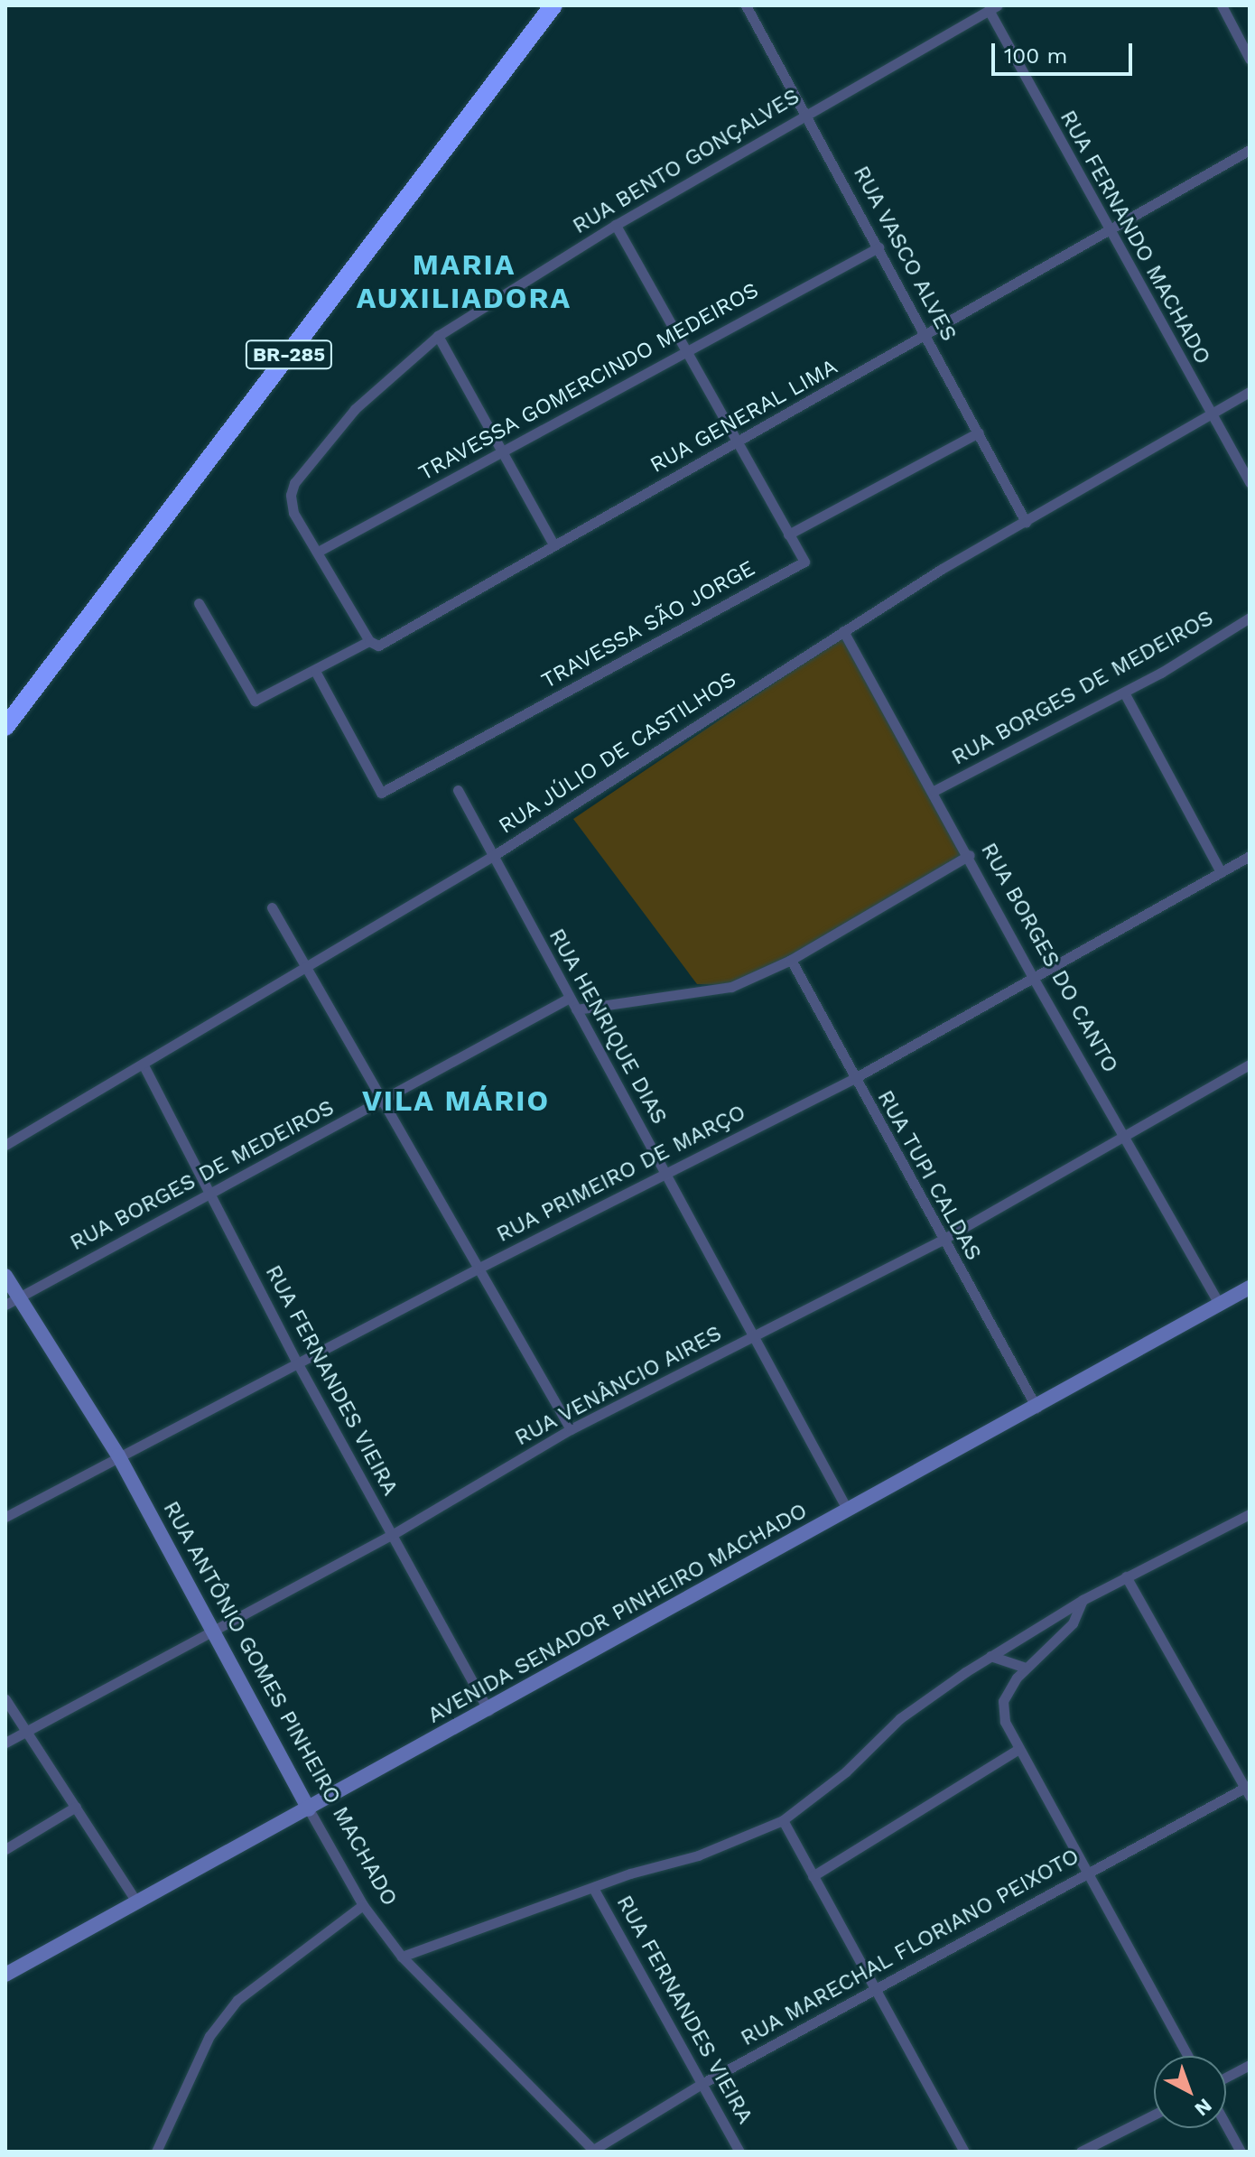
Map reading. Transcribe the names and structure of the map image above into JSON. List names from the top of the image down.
{
  "streets": {
    "highway": ["BR-285"],
    "main road": ["AVENIDA SENADOR PINHEIRO MACHADO", "RUA ANTÔNIO GOMES PINHEIRO MACHADO"],
    "street": [
      "RUA BENTO GONÇALVES",
      "RUA FERNANDO MACHADO",
      "RUA VASCO ALVES",
      "TRAVESSA GOMERCINDO MEDEIROS",
      "RUA GENERAL LIMA",
      "TRAVESSA SÃO JORGE",
      "RUA BORGES DE MEDEIROS",
      "RUA JÚLIO DE CASTILHOS",
      "RUA BORGES DO CANTO",
      "RUA HENRIQUE DIAS",
      "RUA PRIMEIRO DE MARÇO",
      "RUA TUPI CALDAS",
      "RUA FERNANDES VIEIRA",
      "RUA VENÂNCIO AIRES",
      "RUA MARECHAL FLORIANO PEIXOTO"
    ]
  },
  "crossings": [
    ["RUA BENTO GONÇALVES", "RUA FERNANDO MACHADO"],
    ["RUA BENTO GONÇALVES", "RUA VASCO ALVES"],
    ["RUA BENTO GONÇALVES", "TRAVESSA GOMERCINDO MEDEIROS"],
    ["RUA FERNANDO MACHADO", "RUA GENERAL LIMA"],
    ["RUA FERNANDO MACHADO", "RUA JÚLIO DE CASTILHOS"],
    ["RUA VASCO ALVES", "TRAVESSA GOMERCINDO MEDEIROS"],
    ["RUA VASCO ALVES", "RUA GENERAL LIMA"],
    ["RUA VASCO ALVES", "RUA JÚLIO DE CASTILHOS"],
    ["RUA GENERAL LIMA", "TRAVESSA SÃO JORGE"],
    ["RUA BORGES DE MEDEIROS", "RUA BORGES DO CANTO"],
    ["RUA BORGES DE MEDEIROS", "RUA HENRIQUE DIAS"],
    ["RUA BORGES DE MEDEIROS", "RUA FERNANDES VIEIRA"],
    ["RUA BORGES DE MEDEIROS", "RUA ANTÔNIO GOMES PINHEIRO MACHADO"],
    ["RUA JÚLIO DE CASTILHOS", "RUA BORGES DO CANTO"],
    ["RUA JÚLIO DE CASTILHOS", "RUA HENRIQUE DIAS"],
    ["RUA JÚLIO DE CASTILHOS", "RUA FERNANDES VIEIRA"],
    ["RUA BORGES DO CANTO", "RUA PRIMEIRO DE MARÇO"],
    ["RUA BORGES DO CANTO", "RUA VENÂNCIO AIRES"],
    ["RUA BORGES DO CANTO", "AVENIDA SENADOR PINHEIRO MACHADO"],
    ["RUA HENRIQUE DIAS", "RUA PRIMEIRO DE MARÇO"],
    ["RUA HENRIQUE DIAS", "RUA VENÂNCIO AIRES"],
    ["RUA HENRIQUE DIAS", "AVENIDA SENADOR PINHEIRO MACHADO"],
    ["RUA PRIMEIRO DE MARÇO", "RUA TUPI CALDAS"],
    ["RUA PRIMEIRO DE MARÇO", "RUA FERNANDES VIEIRA"],
    ["RUA PRIMEIRO DE MARÇO", "RUA ANTÔNIO GOMES PINHEIRO MACHADO"],
    ["RUA TUPI CALDAS", "RUA VENÂNCIO AIRES"],
    ["RUA TUPI CALDAS", "AVENIDA SENADOR PINHEIRO MACHADO"],
    ["RUA FERNANDES VIEIRA", "RUA VENÂNCIO AIRES"],
    ["RUA FERNANDES VIEIRA", "AVENIDA SENADOR PINHEIRO MACHADO"],
    ["RUA FERNANDES VIEIRA", "RUA MARECHAL FLORIANO PEIXOTO"],
    ["RUA VENÂNCIO AIRES", "RUA ANTÔNIO GOMES PINHEIRO MACHADO"],
    ["AVENIDA SENADOR PINHEIRO MACHADO", "RUA ANTÔNIO GOMES PINHEIRO MACHADO"],
    ["RUA ANTÔNIO GOMES PINHEIRO MACHADO", "RUA MARECHAL FLORIANO PEIXOTO"]
  ],
  "districts": ["MARIA AUXILIADORA", "VILA MÁRIO"],
  "scale_bar": "100 m",
  "north": "bottom right"
}
